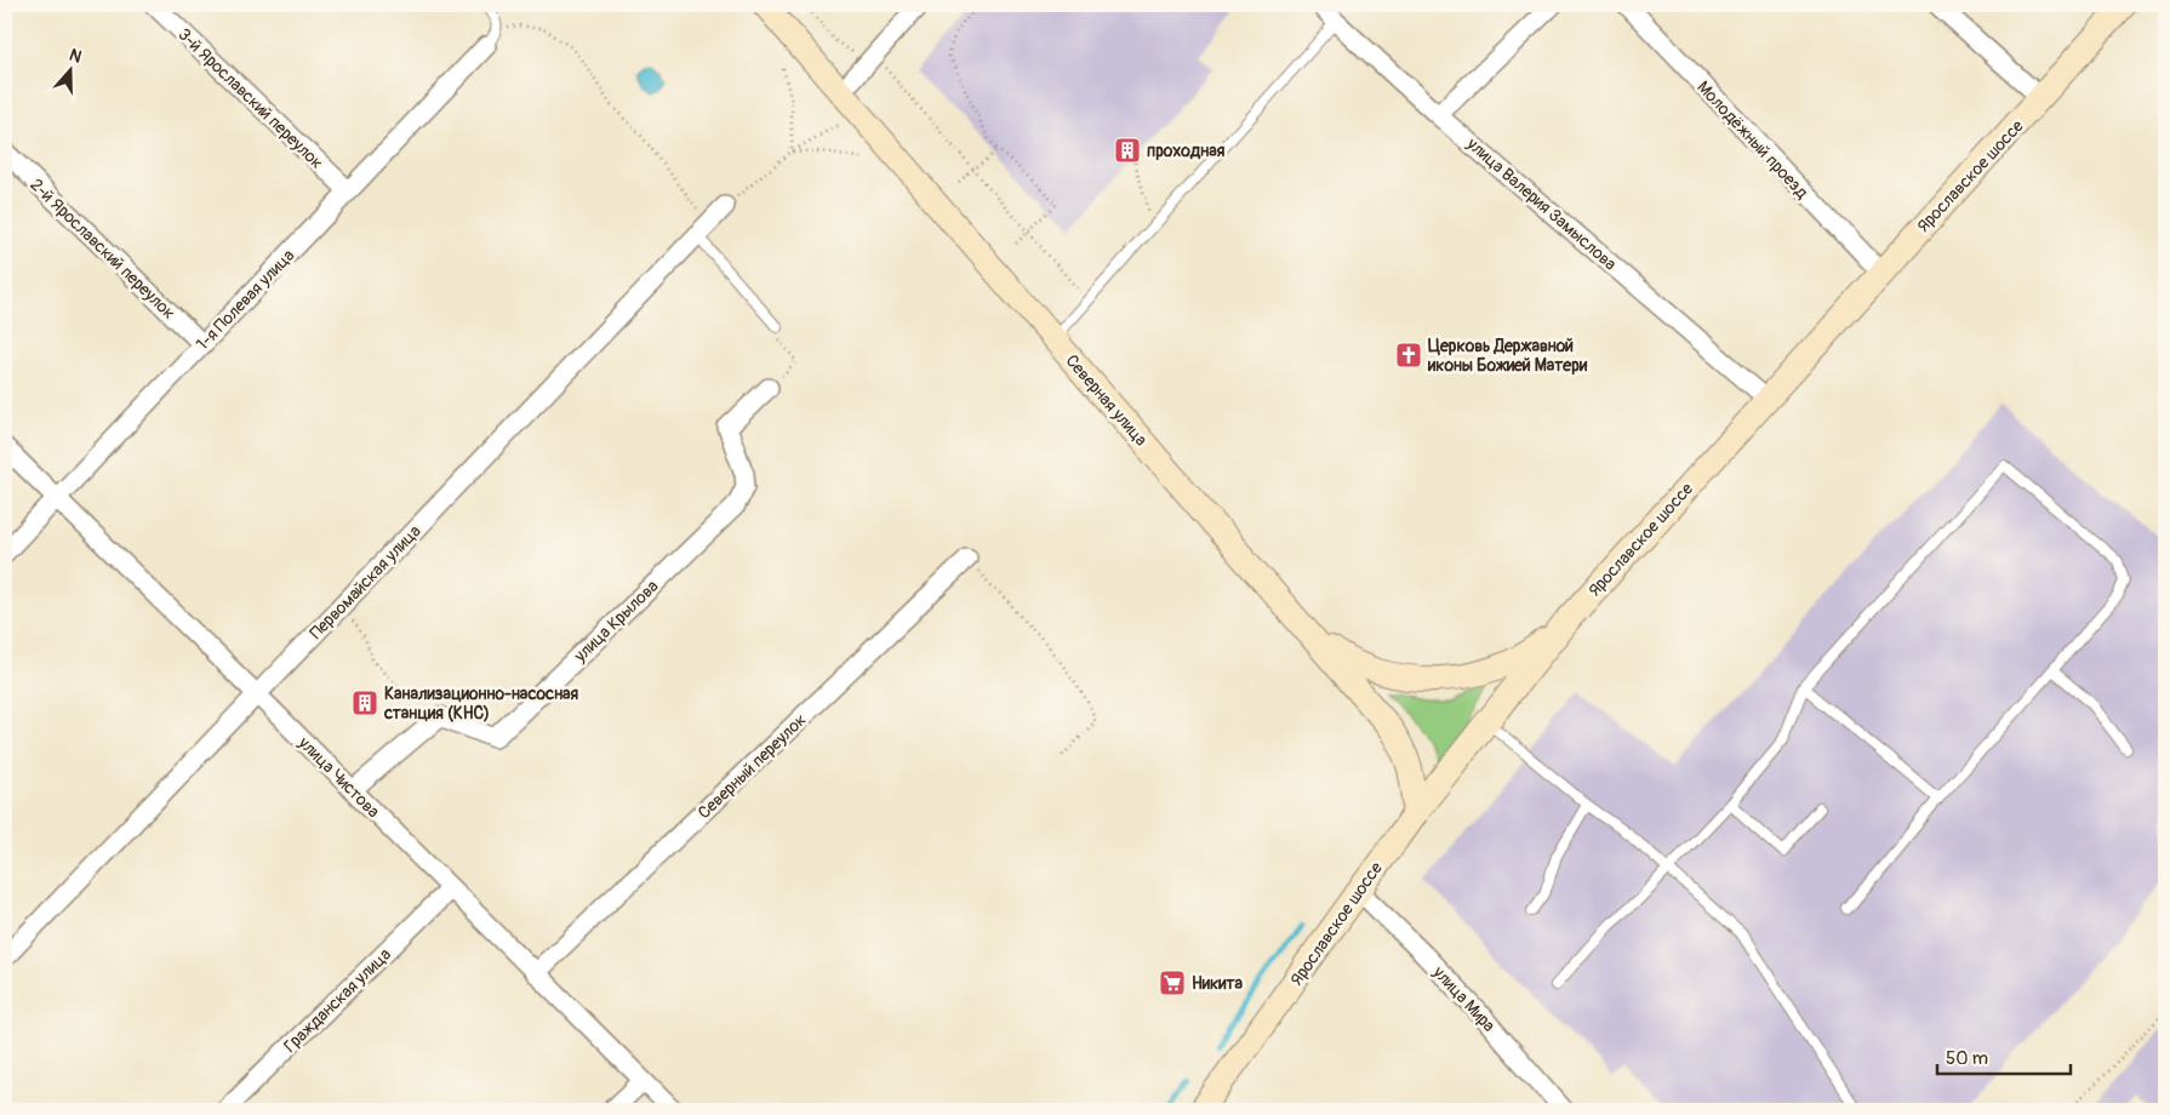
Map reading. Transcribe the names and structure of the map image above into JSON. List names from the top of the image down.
{
  "streets": {
    "main road": ["Ярославское шоссе", "Северная улица"],
    "street": [
      "3-й Ярославский переулок",
      "Молодёжный проезд",
      "улица Валерия Замыслова",
      "2-й Ярославский переулок",
      "1-я Полевая улица",
      "Первомайская улица",
      "улица Крылова",
      "Северный переулок",
      "улица Чистова",
      "улица Мира",
      "Гражданская улица"
    ]
  },
  "crossings": [
    ["3-й Ярославский переулок", "1-я Полевая улица"],
    ["Молодёжный проезд", "Ярославское шоссе"],
    ["Ярославское шоссе", "улица Валерия Замыслова"],
    ["Ярославское шоссе", "Северная улица"],
    ["Ярославское шоссе", "улица Мира"],
    ["2-й Ярославский переулок", "1-я Полевая улица"],
    ["1-я Полевая улица", "улица Чистова"],
    ["Первомайская улица", "улица Чистова"],
    ["Северный переулок", "улица Чистова"],
    ["улица Чистова", "Гражданская улица"]
  ],
  "places": {
    "building": ["проходная", "Канализационно-насосная станция (КНС)"],
    "church": ["Церковь Державной иконы Божией Матери"],
    "supermarket": ["Никита"]
  },
  "scale_bar": "50 m",
  "north": "top"
}
